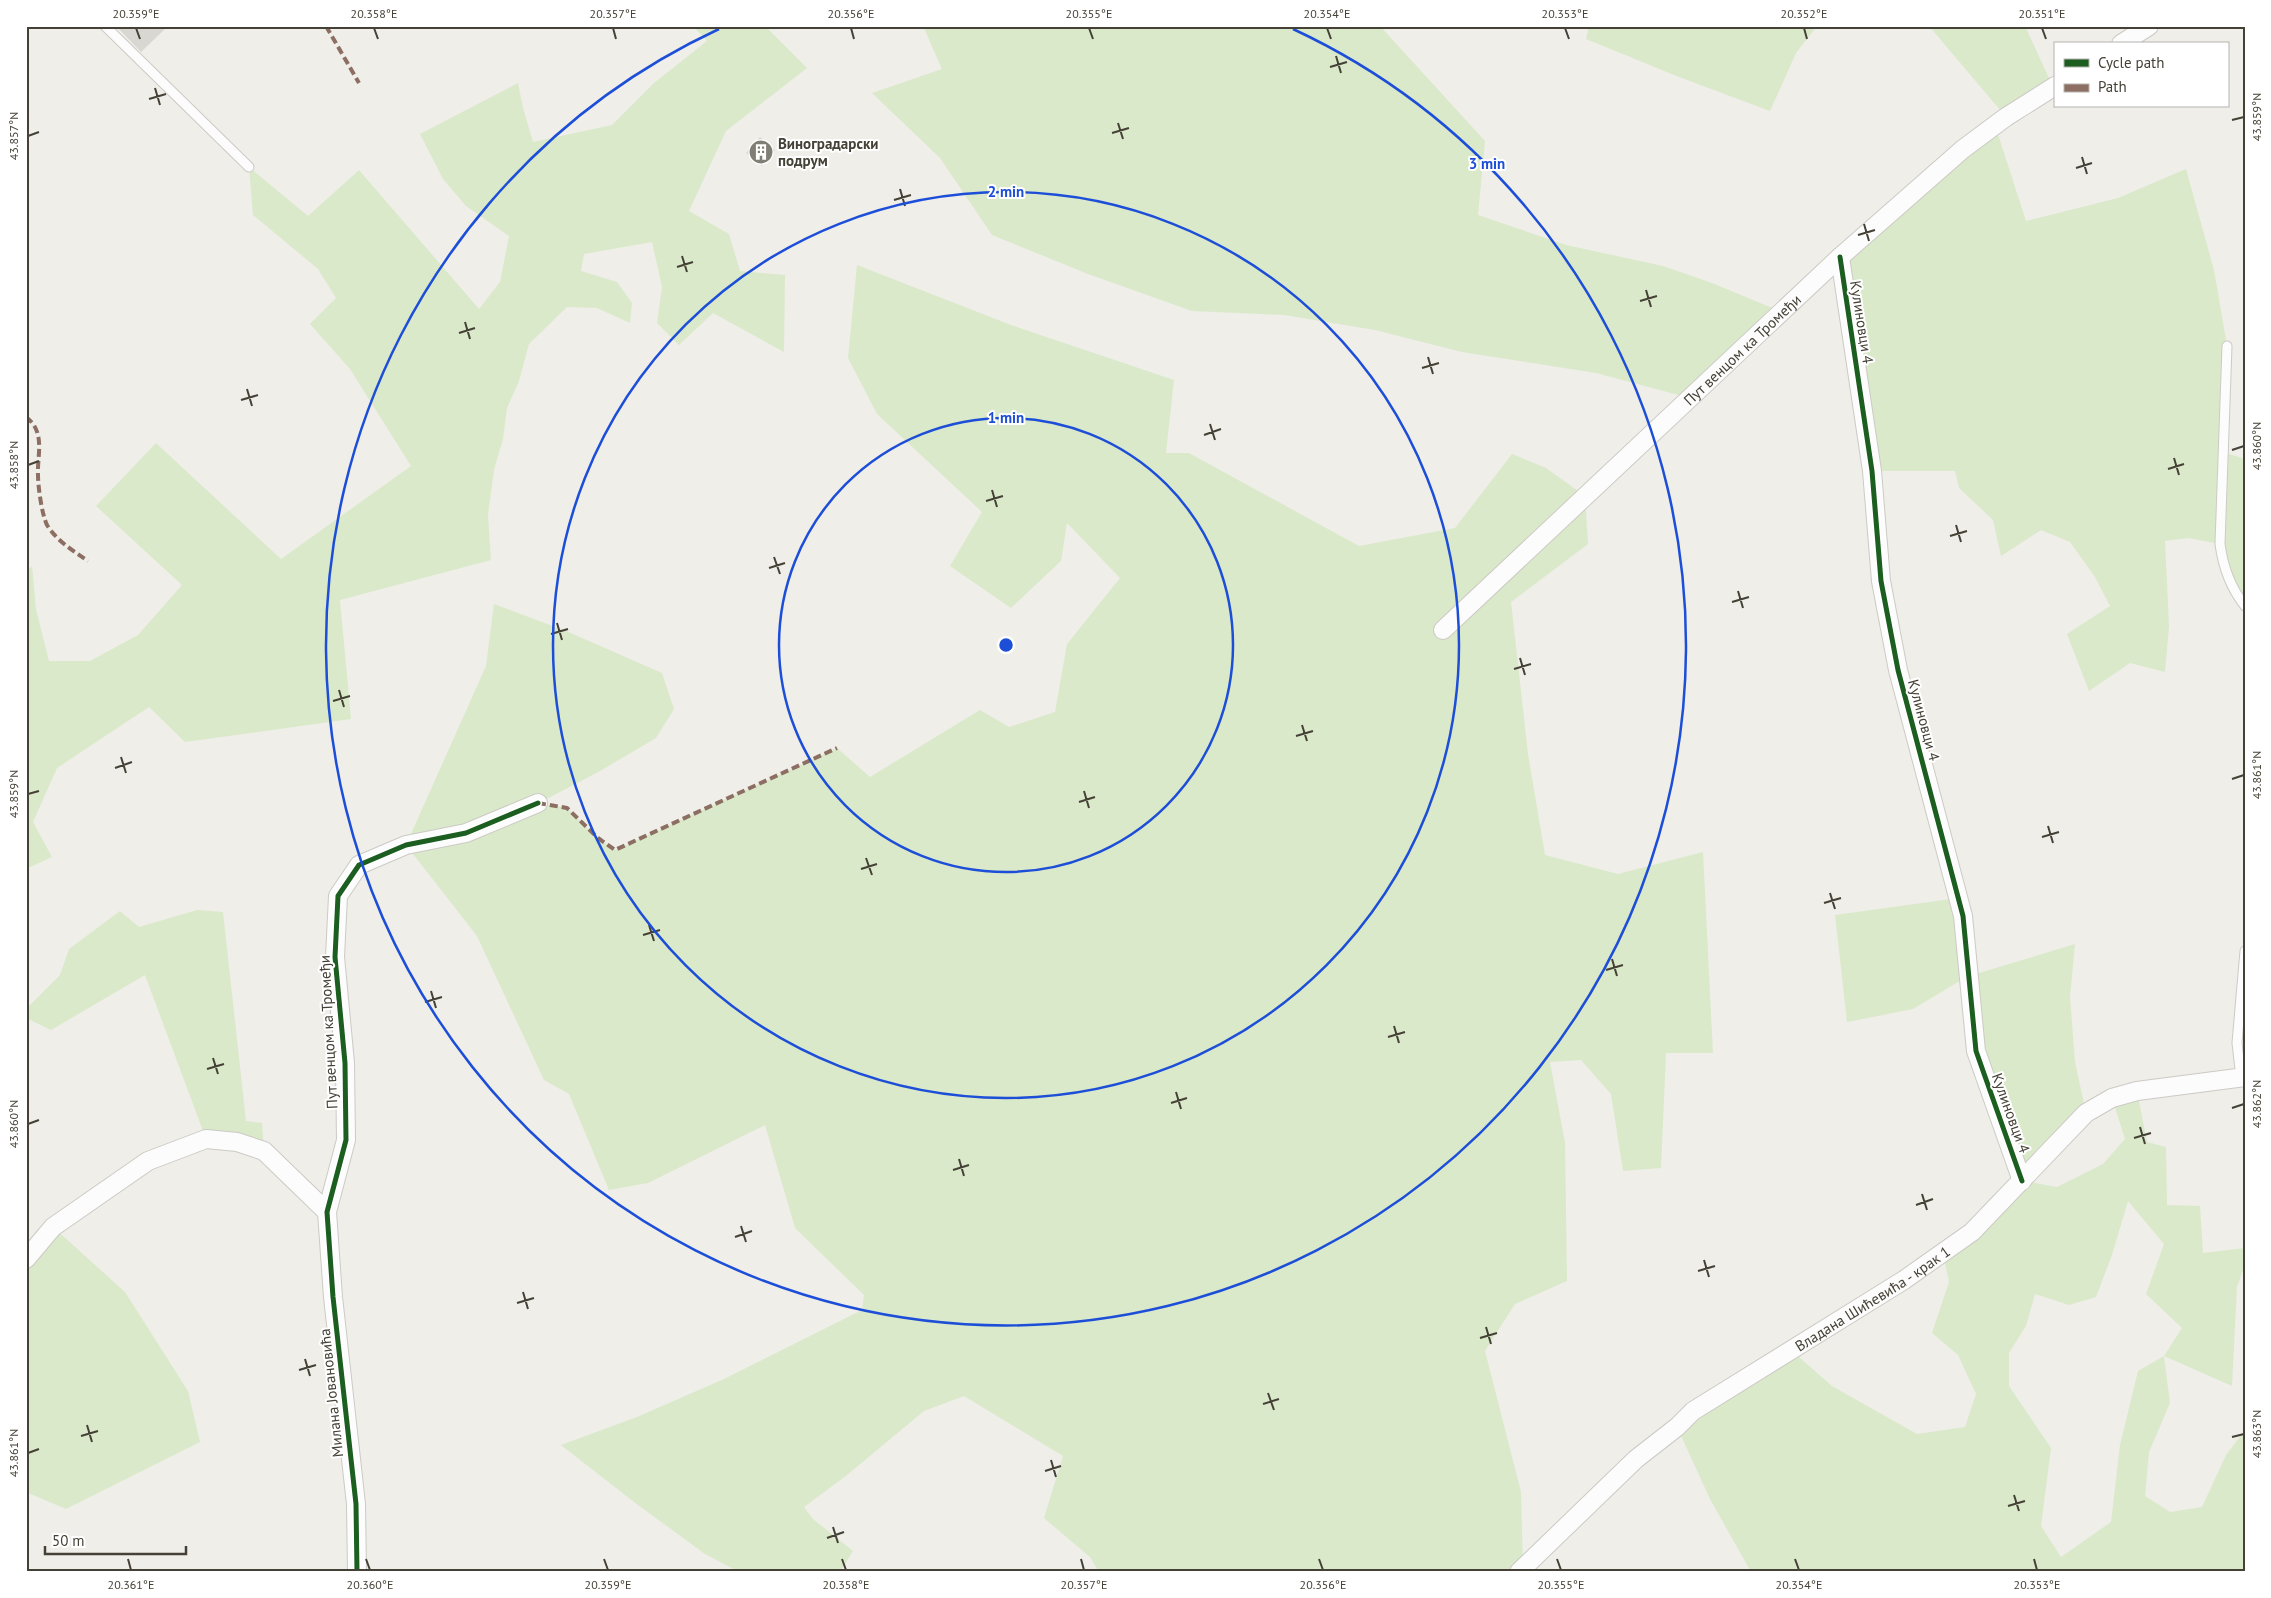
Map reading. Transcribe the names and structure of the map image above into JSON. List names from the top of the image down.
{
  "streets": {
    "street": [
      "Кулиновци 4",
      "Пут венцом ка Тромеђи",
      "Владана Шићевића - крак 1",
      "Милана Јовановића"
    ]
  },
  "crossings": [
    ["Кулиновци 4", "Пут венцом ка Тромеђи"],
    ["Кулиновци 4", "Владана Шићевића - крак 1"],
    ["Пут венцом ка Тромеђи", "Милана Јовановића"]
  ],
  "places": {
    "building": ["Виноградарски подрум"]
  },
  "legend": ["Cycle path", "Path"],
  "scale_bar": "50 m",
  "coordinates": [
    "20.359°E",
    "20.358°E",
    "20.357°E",
    "20.356°E",
    "20.355°E",
    "20.354°E",
    "20.353°E",
    "20.352°E",
    "20.351°E",
    "43.859°N",
    "43.857°N",
    "43.860°N",
    "43.858°N",
    "43.861°N",
    "43.862°N",
    "43.863°N",
    "20.361°E",
    "20.360°E"
  ],
  "rings": ["3 min", "2 min", "1 min"]
}
